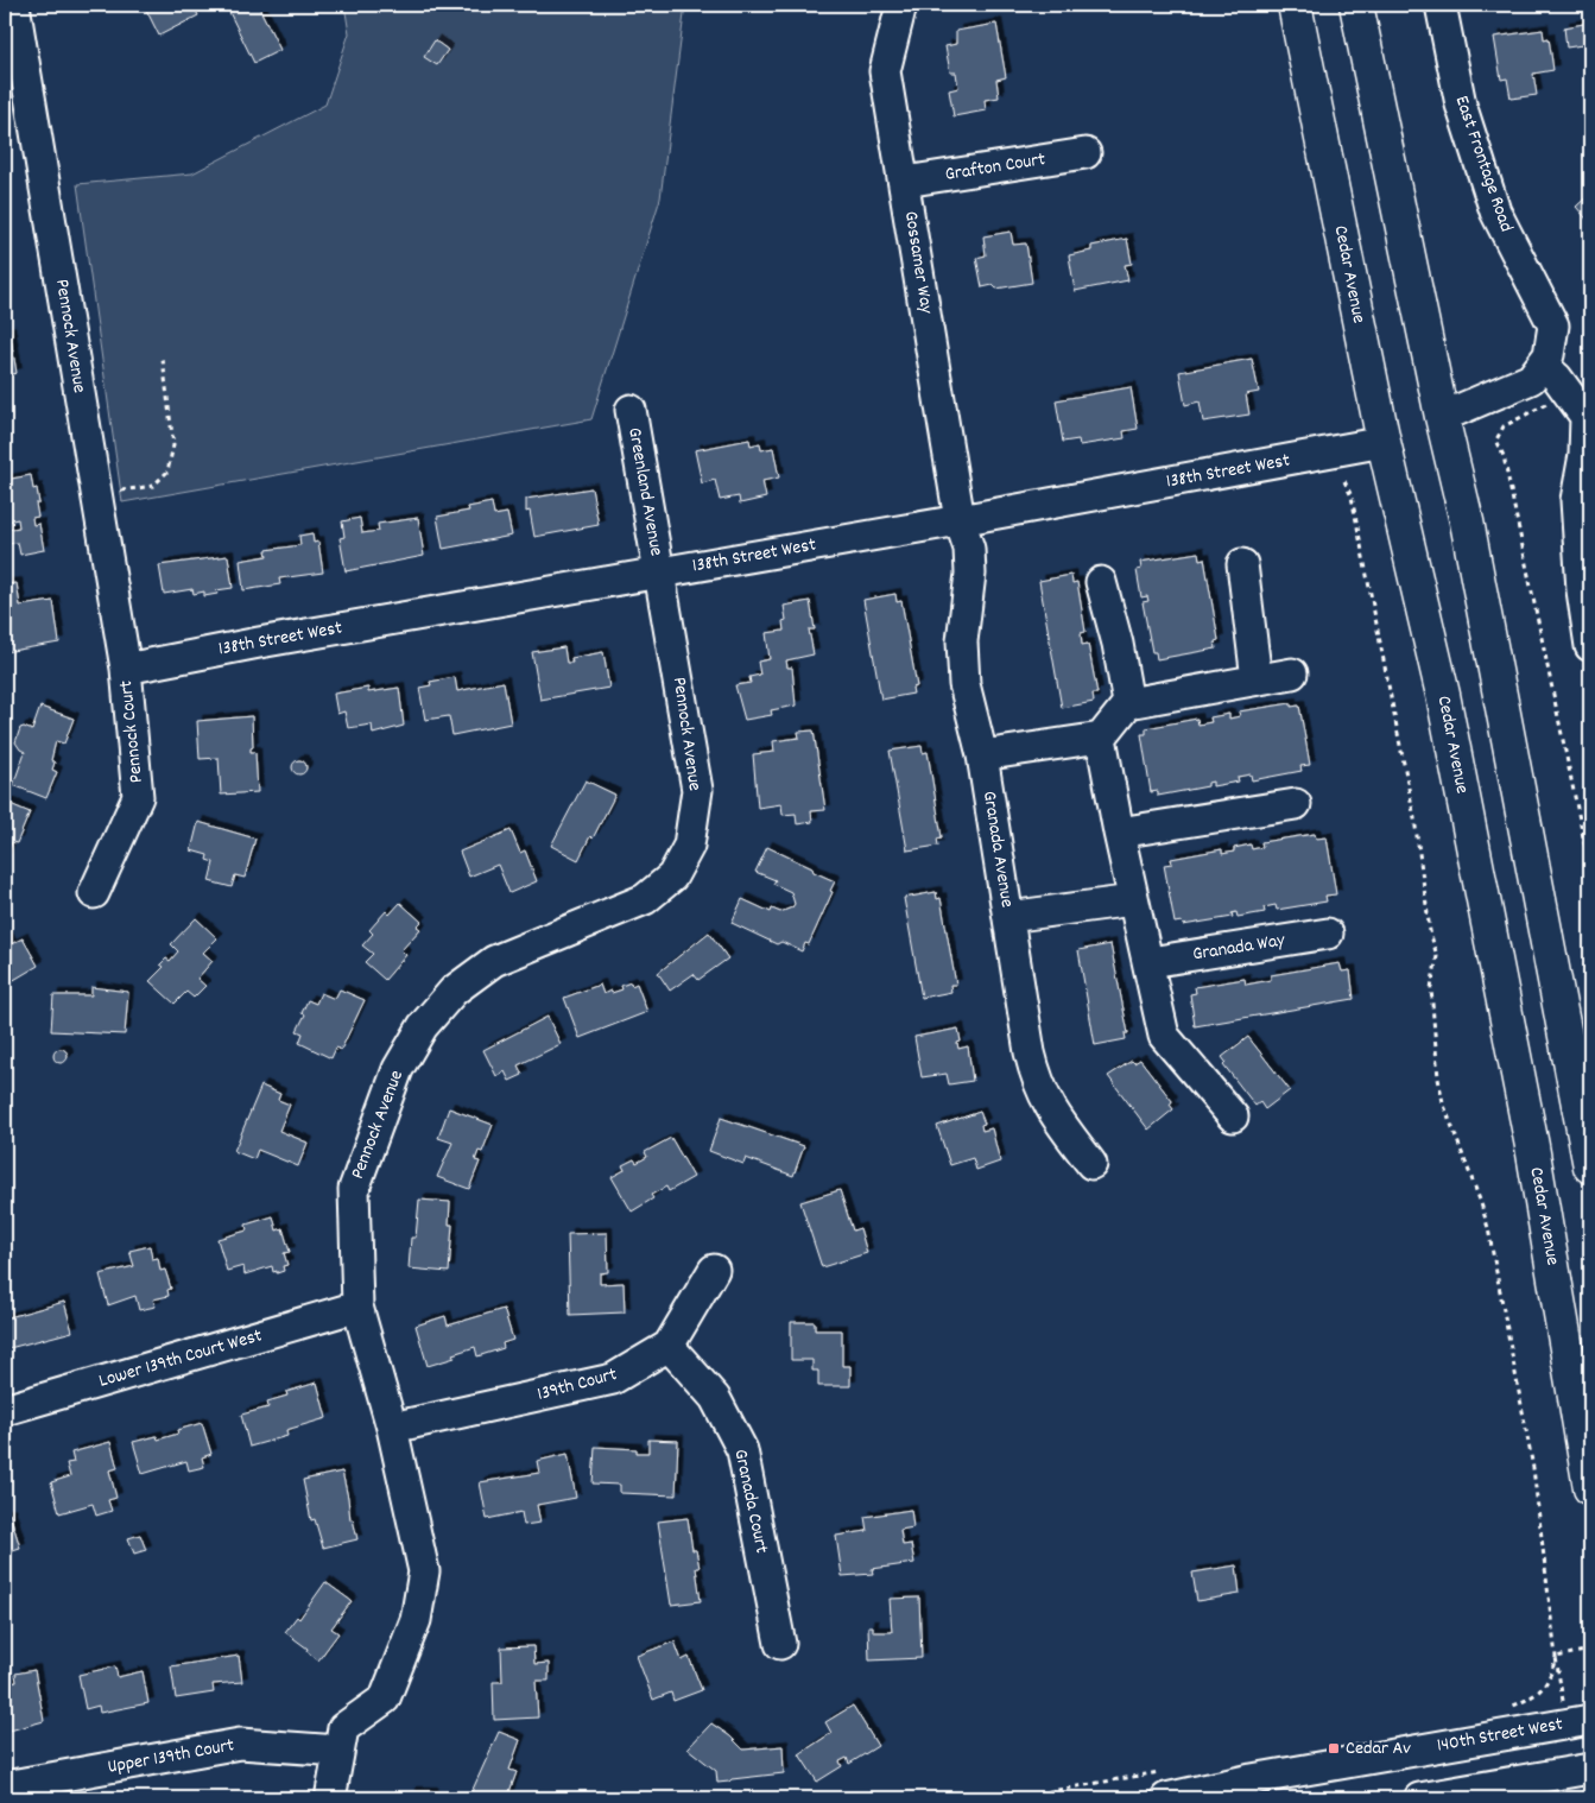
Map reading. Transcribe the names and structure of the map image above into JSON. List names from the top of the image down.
{
  "streets": {
    "highway": ["Cedar Avenue"],
    "street": [
      "East Frontage Road",
      "Grafton Court",
      "Gossamer Way",
      "Pennock Avenue",
      "138th Street West",
      "Greenland Avenue",
      "Pennock Court",
      "Granada Avenue",
      "Granada Way",
      "Lower 139th Court West",
      "139th Court",
      "Granada Court",
      "140th Street West",
      "Upper 139th Court"
    ]
  },
  "crossings": [
    ["Grafton Court", "Gossamer Way"],
    ["Gossamer Way", "138th Street West"],
    ["Gossamer Way", "Granada Avenue"],
    ["Cedar Avenue", "138th Street West"],
    ["Pennock Avenue", "138th Street West"],
    ["Pennock Avenue", "Greenland Avenue"],
    ["Pennock Avenue", "Pennock Court"],
    ["Pennock Avenue", "Lower 139th Court West"],
    ["Pennock Avenue", "139th Court"],
    ["Pennock Avenue", "Upper 139th Court"],
    ["138th Street West", "Greenland Avenue"],
    ["138th Street West", "Pennock Court"],
    ["138th Street West", "Granada Avenue"],
    ["139th Court", "Granada Court"]
  ],
  "places": {
    "transit": ["Cedar Av"]
  }
}
